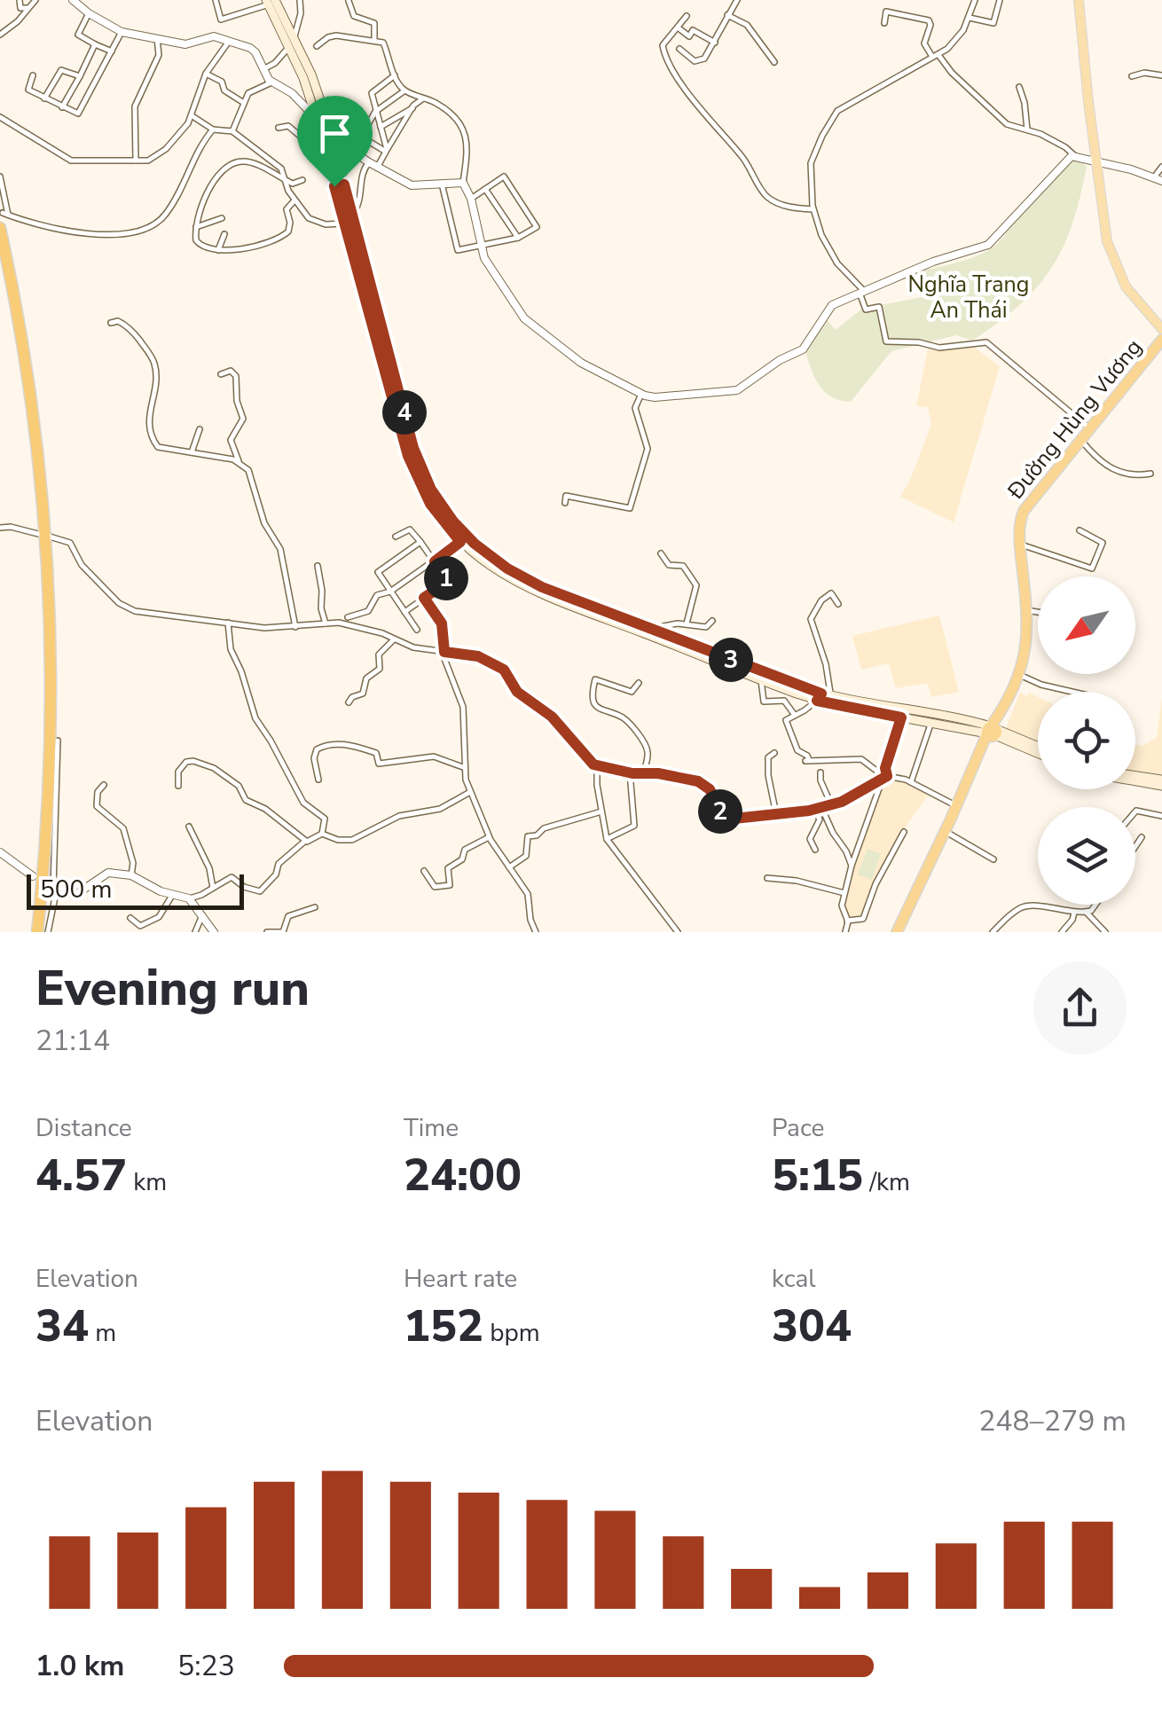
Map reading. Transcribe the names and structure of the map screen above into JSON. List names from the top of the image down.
{
  "streets": {
    "highway": ["Đường Hùng Vương"]
  },
  "parks": ["Nghĩa Trang An Thái"],
  "scale_bar": "500 m",
  "north": "bottom left",
  "page": {
    "pins": [
      "4",
      "1",
      "3",
      "2"
    ],
    "scale": "500 m",
    "heading": ["Evening run", "21:14"],
    "stats": [
      ["Distance", "4.57 km"],
      ["Time", "24:00"],
      ["Pace", "5:15 /km"],
      ["Elevation", "34 m"],
      ["Heart rate", "152 bpm"],
      ["kcal", "304"]
    ],
    "chart": ["Elevation", "248–279 m"],
    "list": [
      {
        "name": "1.0 km",
        "note": "5:23"
      }
    ]
  }
}
